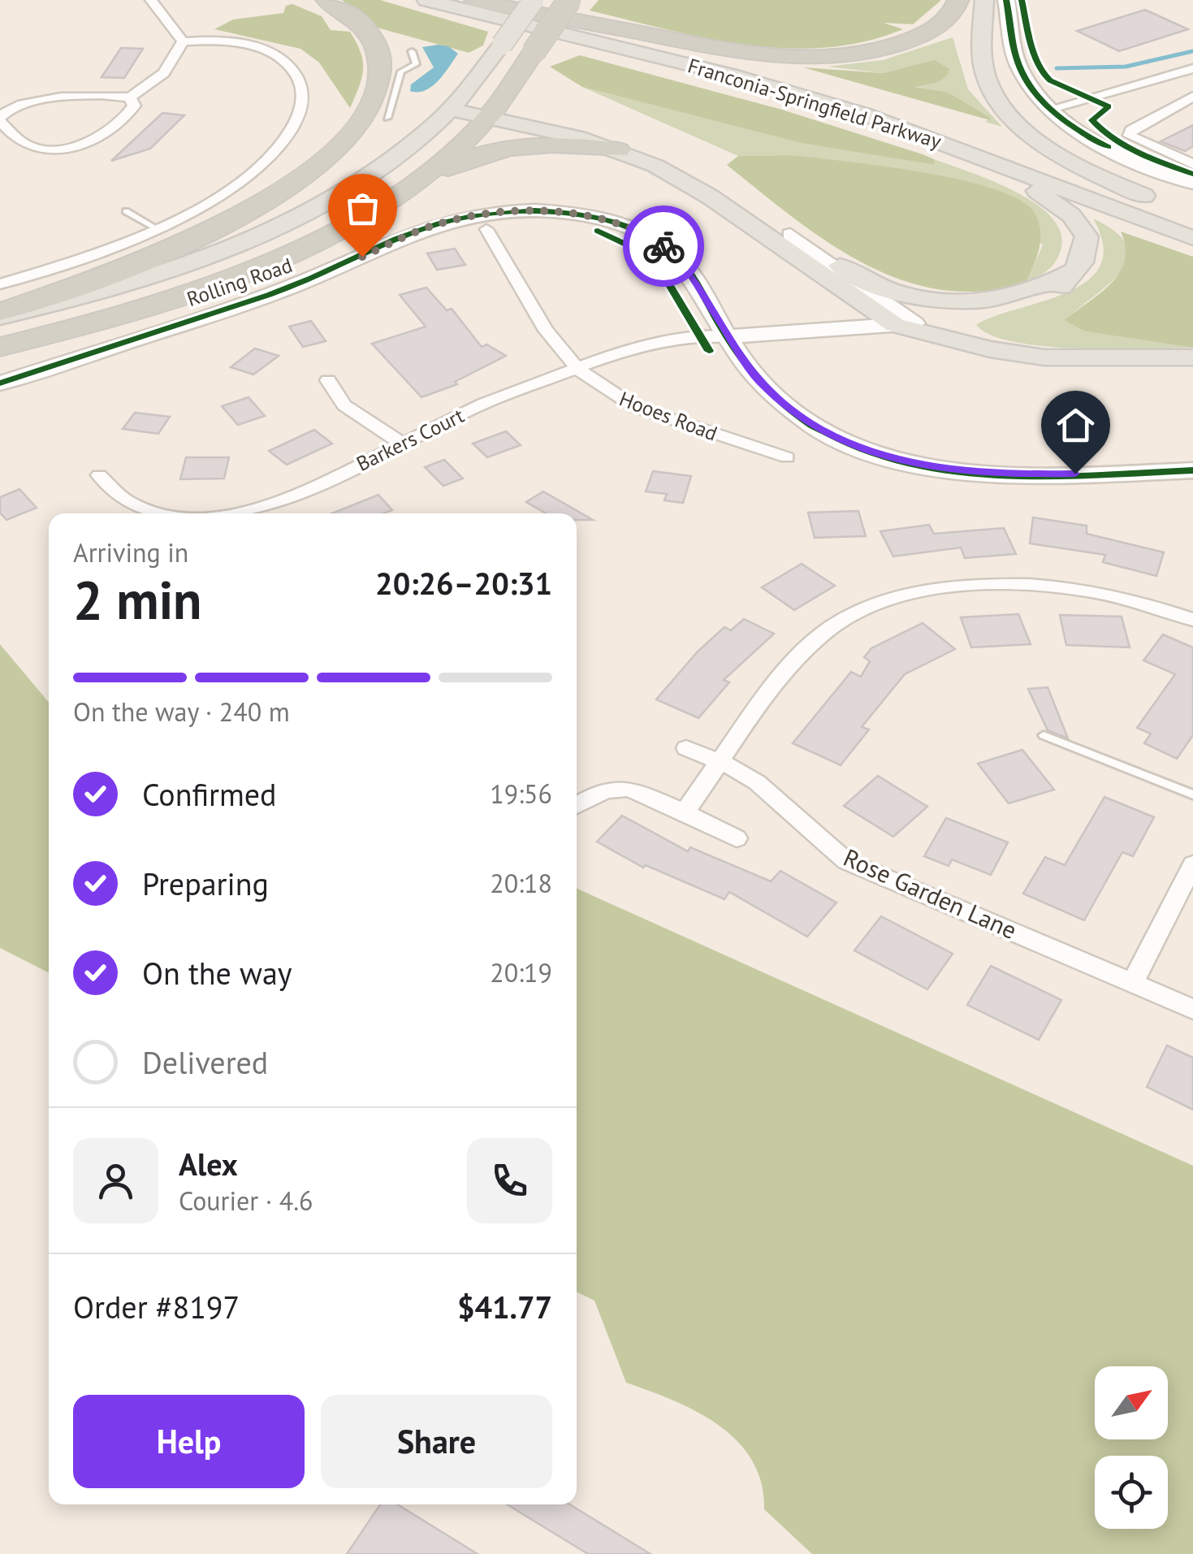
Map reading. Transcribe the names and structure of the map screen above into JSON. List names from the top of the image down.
{
  "streets": {
    "main road": ["Franconia-Springfield Parkway", "Rolling Road"],
    "street": ["Hooes Road", "Barkers Court", "Rose Garden Lane"]
  },
  "crossings": [
    ["Franconia-Springfield Parkway", "Rolling Road"],
    ["Rolling Road", "Barkers Court"],
    ["Hooes Road", "Barkers Court"]
  ],
  "north": "top right",
  "page": {
    "heading": ["2 min", "Arriving in", "20:26–20:31"],
    "panel": [
      "Alex",
      "Courier · 4.6",
      "Order #8197",
      "$41.77"
    ],
    "bar": "On the way · 240 m",
    "list": [
      ["Confirmed", "19:56"],
      ["Preparing", "20:18"],
      ["On the way", "20:19"],
      "Delivered"
    ],
    "buttons": ["Help", "Share"]
  }
}
